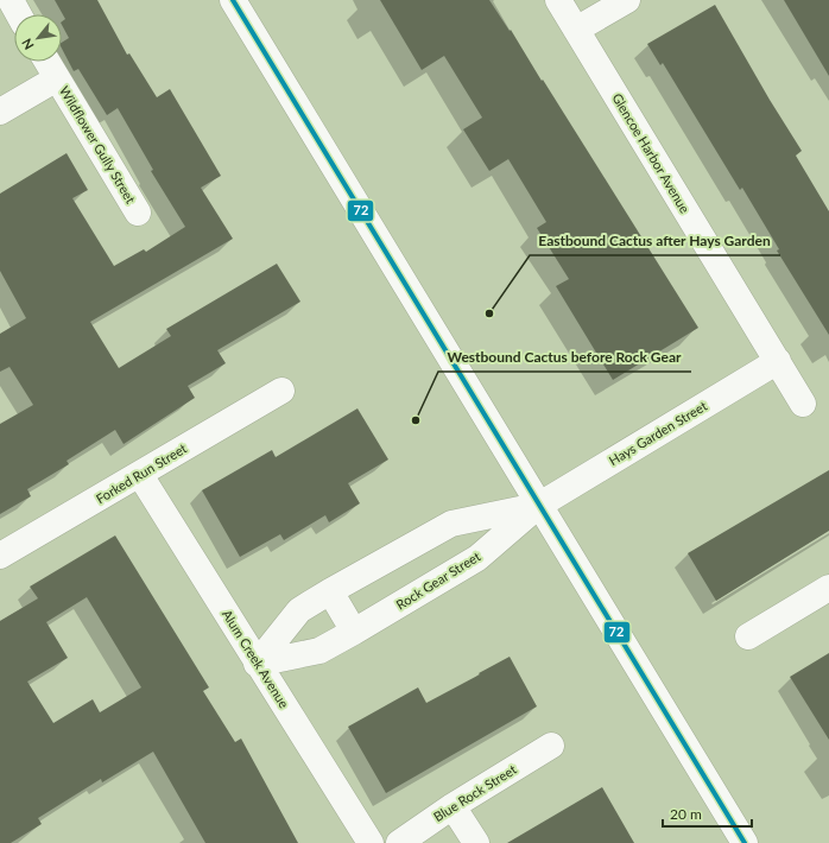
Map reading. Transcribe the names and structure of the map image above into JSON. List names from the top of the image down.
{
  "streets": {
    "street": [
      "Wildflower Gully Street",
      "Glencoe Harbor Avenue",
      "Hays Garden Street",
      "Forked Run Street",
      "Rock Gear Street",
      "Alum Creek Avenue",
      "Blue Rock Street"
    ]
  },
  "crossings": [
    ["Glencoe Harbor Avenue", "Hays Garden Street"],
    ["Hays Garden Street", "Rock Gear Street"],
    ["Forked Run Street", "Alum Creek Avenue"],
    ["Rock Gear Street", "Alum Creek Avenue"]
  ],
  "places": ["Eastbound Cactus after Hays Garden", "Westbound Cactus before Rock Gear"],
  "lines": ["transit line 72"],
  "scale_bar": "20 m",
  "north": "bottom left"
}
